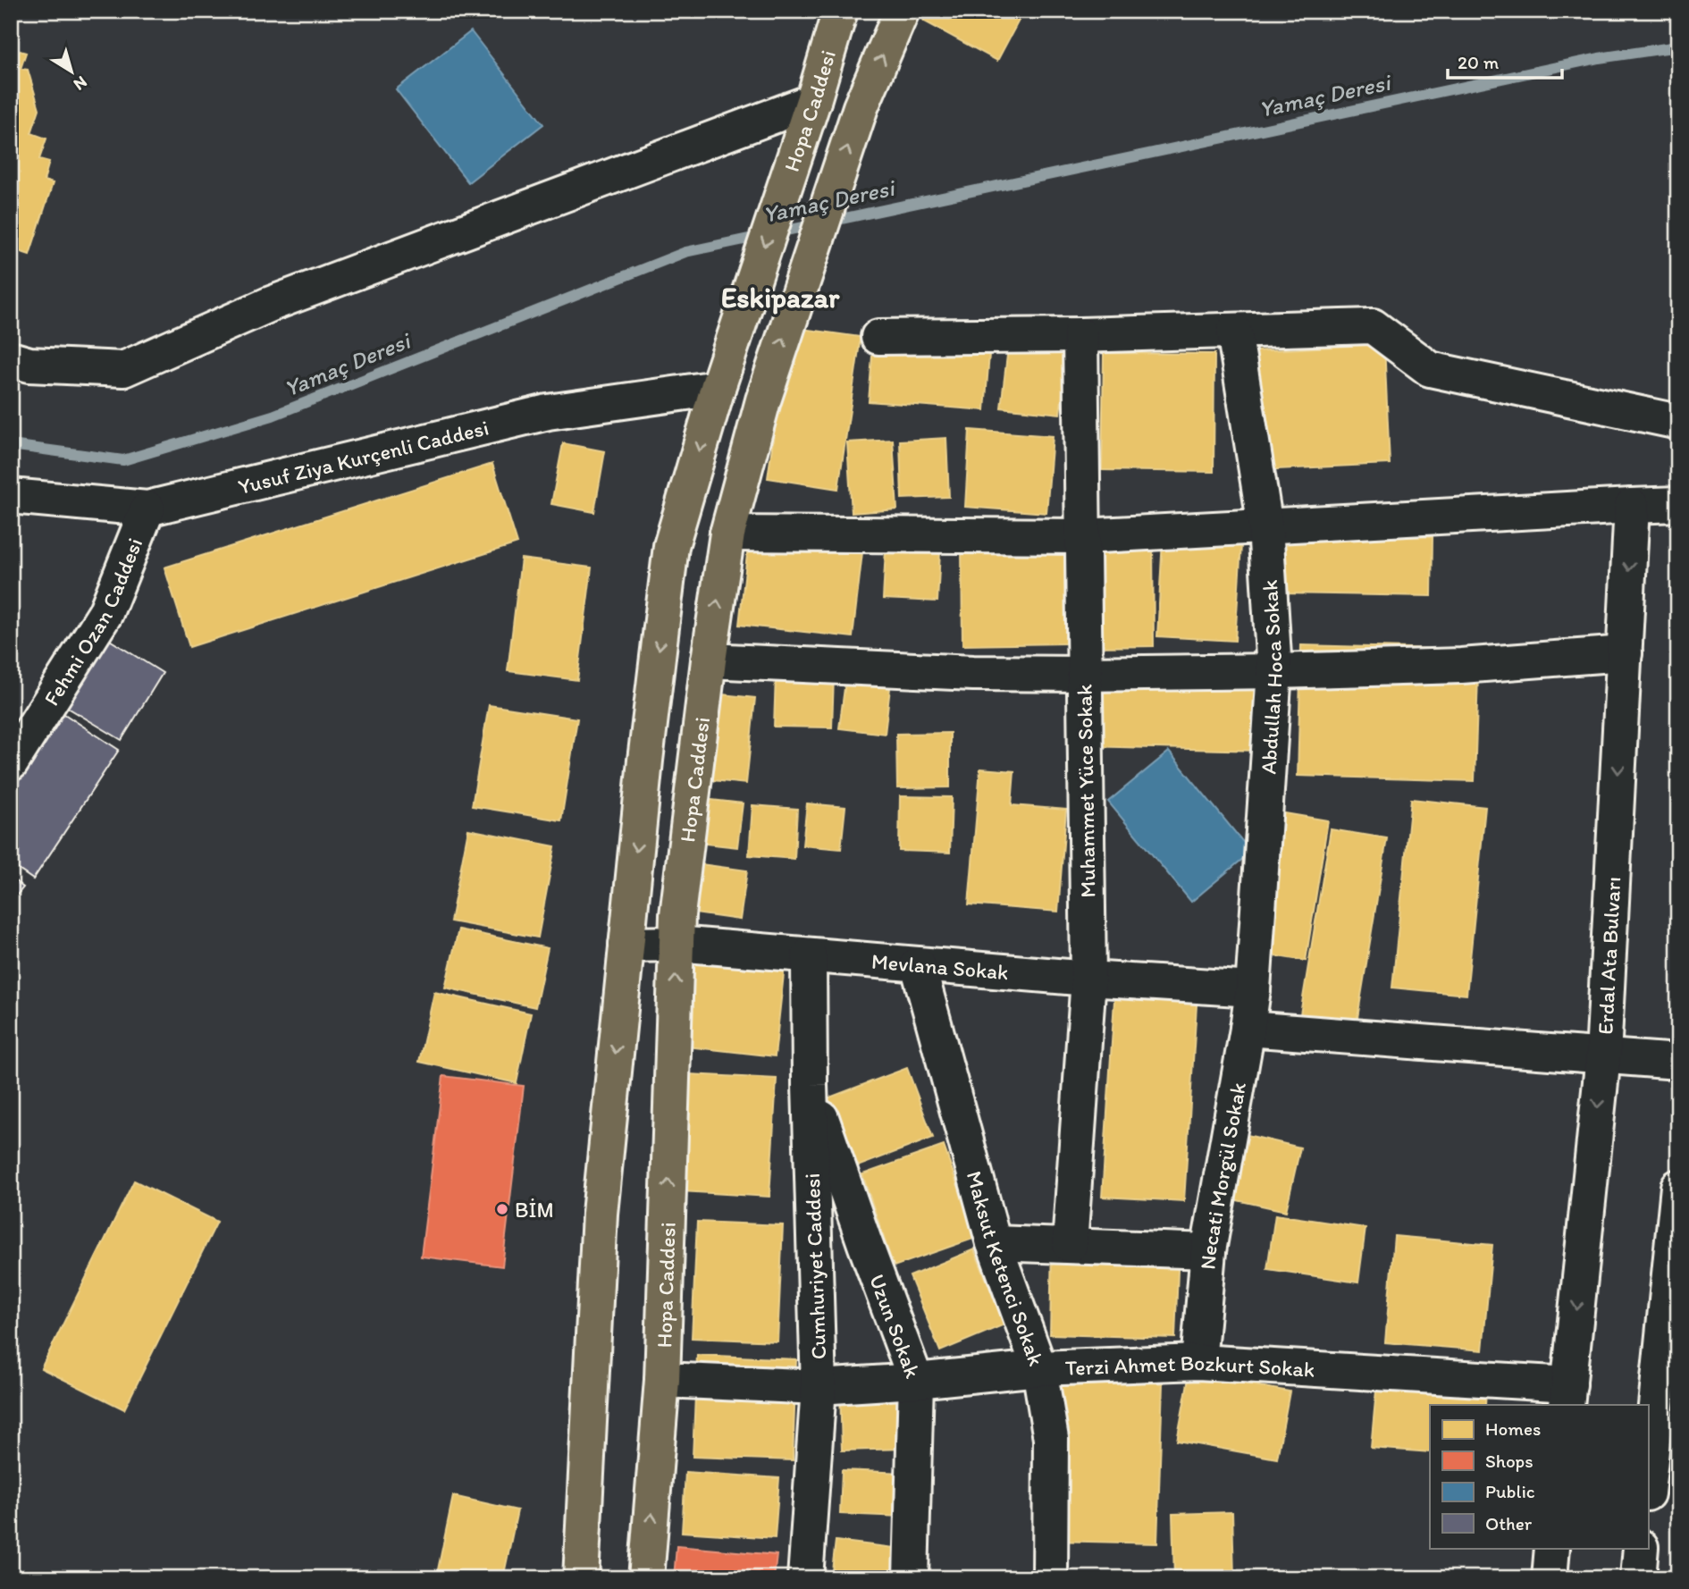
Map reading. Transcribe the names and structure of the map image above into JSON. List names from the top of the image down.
{
  "streets": {
    "main road": ["Hopa Caddesi"],
    "street": [
      "Yusuf Ziya Kurçenli Caddesi",
      "Fehmi Ozan Caddesi",
      "Abdullah Hoca Sokak",
      "Muhammet Yüce Sokak",
      "Erdal Ata Bulvarı",
      "Mevlana Sokak",
      "Necati Morgül Sokak",
      "Cumhuriyet Caddesi",
      "Maksut Ketenci Sokak",
      "Uzun Sokak",
      "Terzi Ahmet Bozkurt Sokak"
    ]
  },
  "crossings": [
    ["Hopa Caddesi", "Yusuf Ziya Kurçenli Caddesi"],
    ["Hopa Caddesi", "Mevlana Sokak"],
    ["Hopa Caddesi", "Terzi Ahmet Bozkurt Sokak"],
    ["Yusuf Ziya Kurçenli Caddesi", "Fehmi Ozan Caddesi"],
    ["Abdullah Hoca Sokak", "Mevlana Sokak"],
    ["Abdullah Hoca Sokak", "Necati Morgül Sokak"],
    ["Muhammet Yüce Sokak", "Mevlana Sokak"],
    ["Erdal Ata Bulvarı", "Terzi Ahmet Bozkurt Sokak"],
    ["Mevlana Sokak", "Necati Morgül Sokak"],
    ["Mevlana Sokak", "Cumhuriyet Caddesi"],
    ["Mevlana Sokak", "Maksut Ketenci Sokak"],
    ["Necati Morgül Sokak", "Terzi Ahmet Bozkurt Sokak"],
    ["Cumhuriyet Caddesi", "Uzun Sokak"],
    ["Cumhuriyet Caddesi", "Terzi Ahmet Bozkurt Sokak"],
    ["Maksut Ketenci Sokak", "Terzi Ahmet Bozkurt Sokak"],
    ["Uzun Sokak", "Terzi Ahmet Bozkurt Sokak"]
  ],
  "one_way": ["Erdal Ata Bulvarı"],
  "districts": ["Eskipazar"],
  "water": ["Yamaç Deresi"],
  "places": ["BİM"],
  "legend": [
    "Homes",
    "Shops",
    "Public",
    "Other"
  ],
  "scale_bar": "20 m",
  "north": "bottom right"
}
